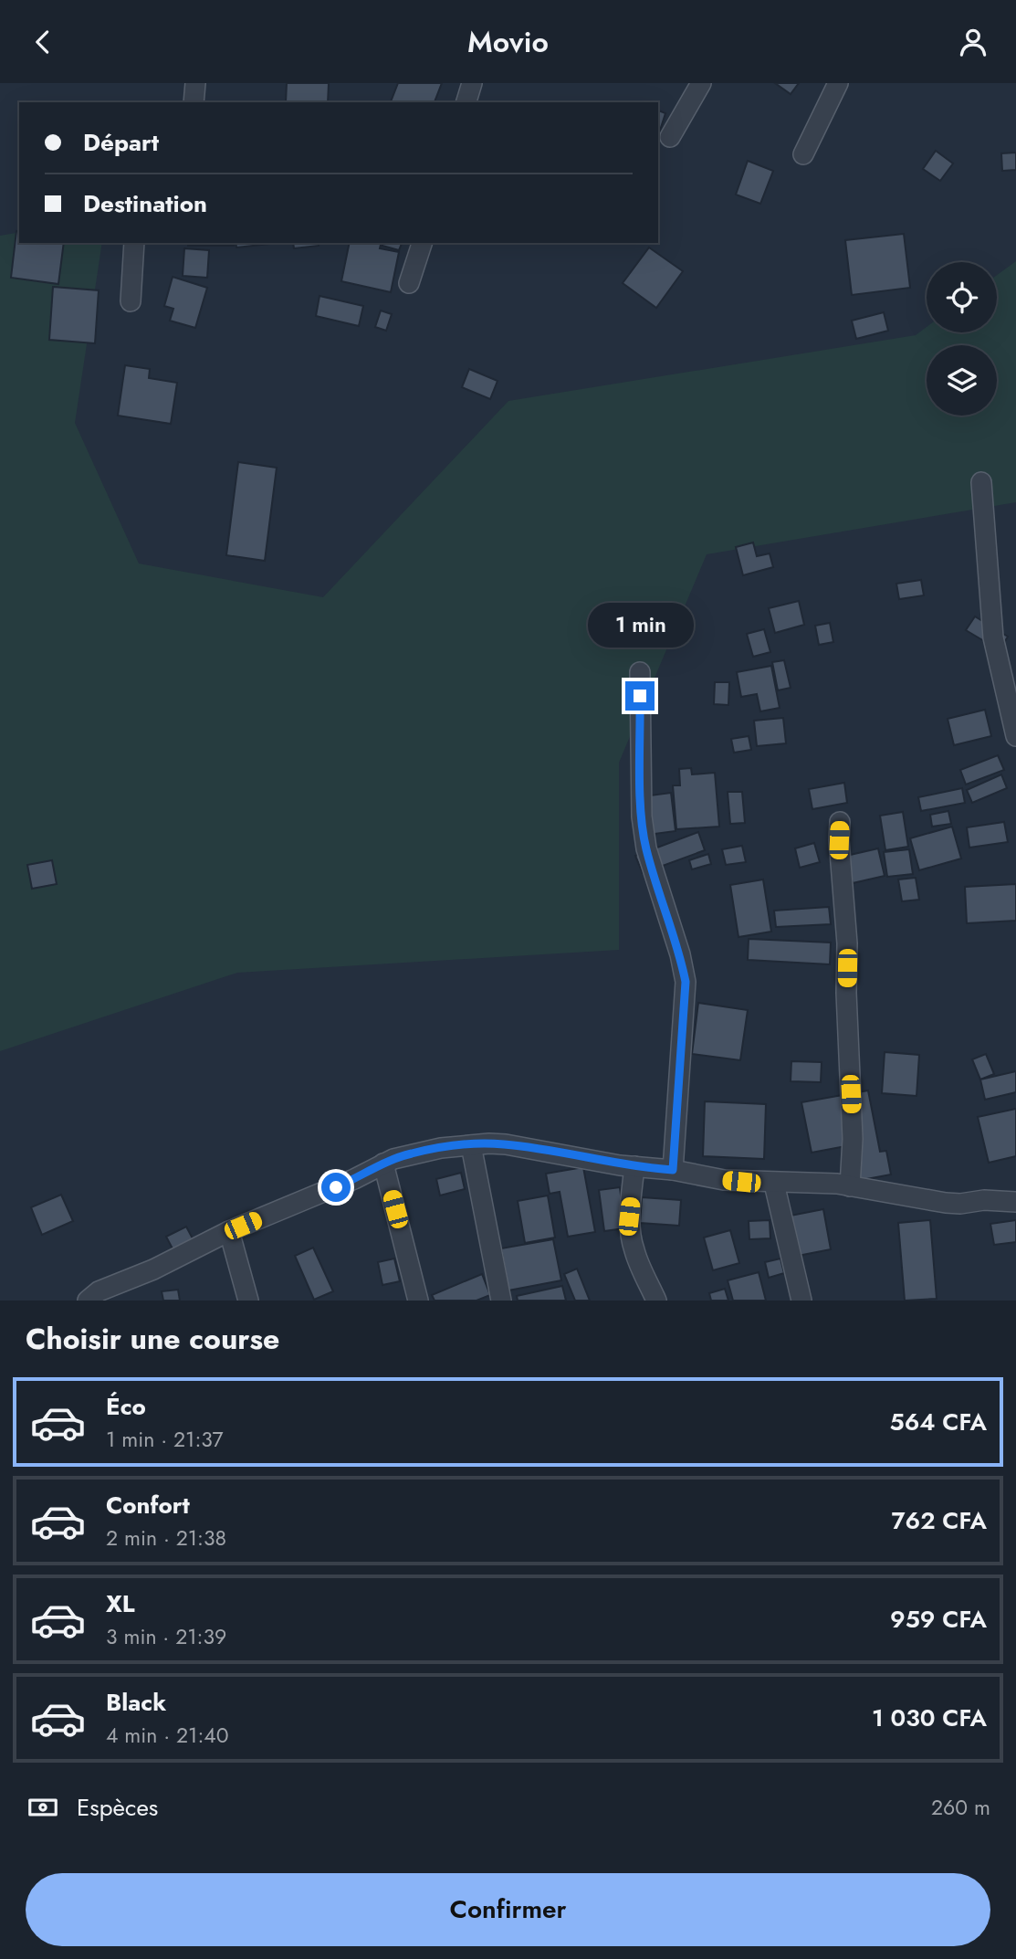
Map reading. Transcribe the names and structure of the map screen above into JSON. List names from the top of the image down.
{
  "page": {
    "header": "Movio",
    "banner": ["Départ", "Destination"],
    "bubble": "1 min",
    "heading": "Choisir une course",
    "list": [
      {
        "name": "Éco",
        "note": "1 min · 21:37",
        "value": "564 CFA"
      },
      {
        "name": "Confort",
        "note": "2 min · 21:38",
        "value": "762 CFA"
      },
      {
        "name": "XL",
        "note": "3 min · 21:39",
        "value": "959 CFA"
      },
      {
        "name": "Black",
        "note": "4 min · 21:40",
        "value": "1 030 CFA"
      }
    ],
    "pay": ["Espèces", "260 m"],
    "buttons": "Confirmer"
  }
}
